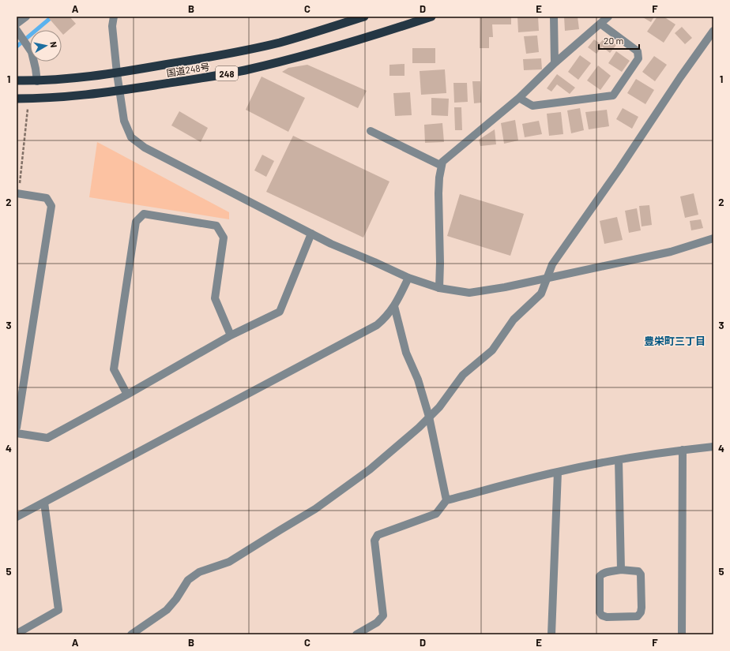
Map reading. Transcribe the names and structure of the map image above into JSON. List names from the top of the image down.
{
  "streets": {
    "highway": ["国道248号", "248"]
  },
  "districts": ["豊栄町三丁目"],
  "scale_bar": "20 m",
  "north": "right",
  "grid": {
    "columns": [
      "A",
      "B",
      "C",
      "D",
      "E",
      "F"
    ],
    "rows": [
      "1",
      "2",
      "3",
      "4",
      "5"
    ]
  }
}
